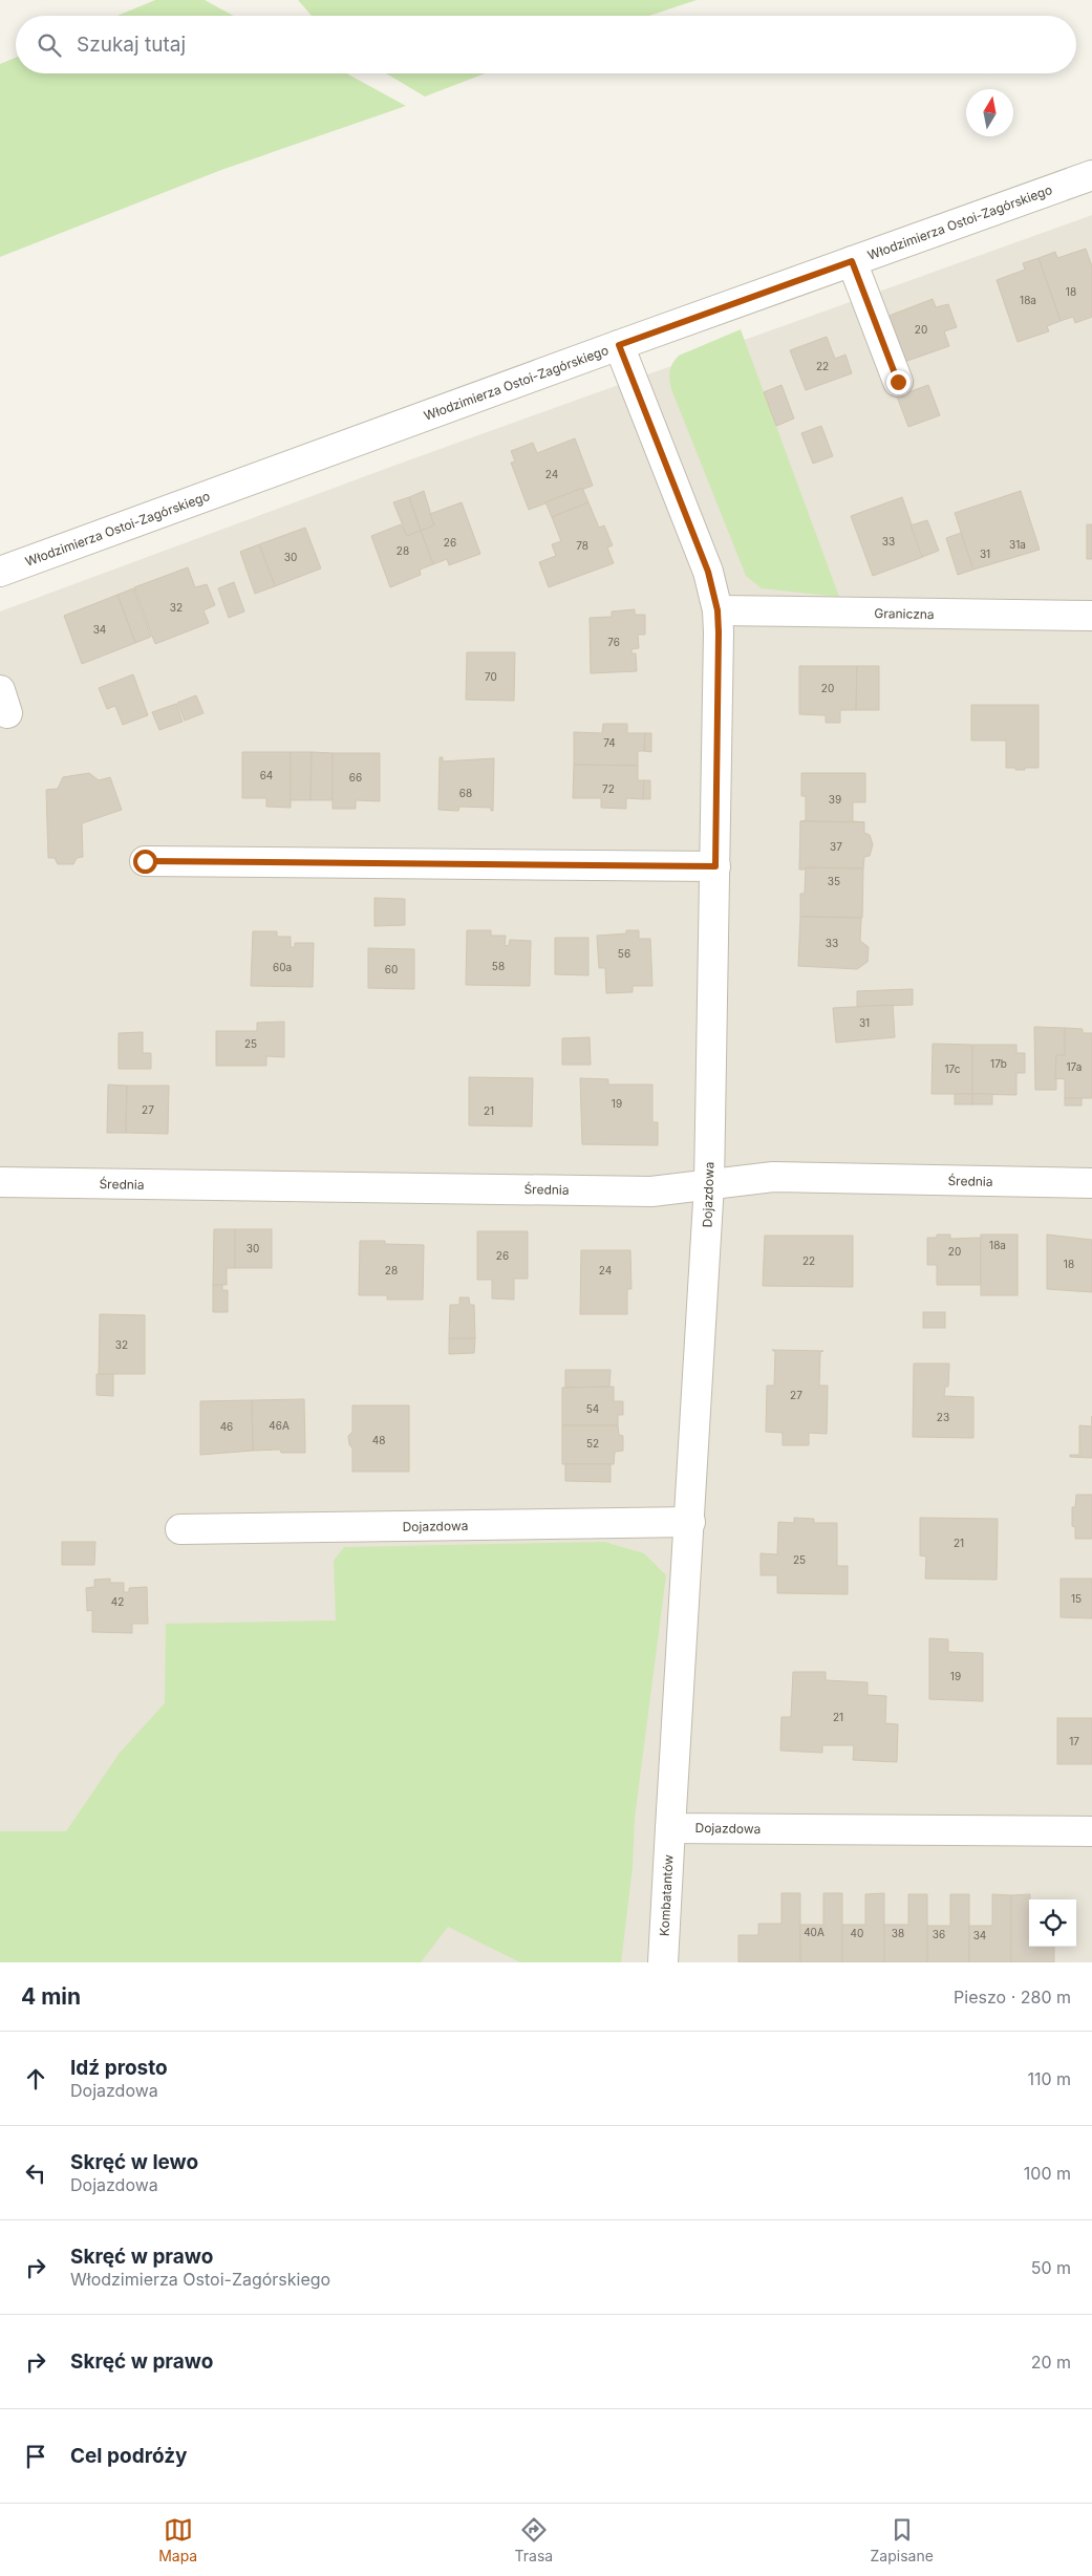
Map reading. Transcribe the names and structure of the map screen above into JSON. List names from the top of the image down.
{
  "streets": {
    "street": [
      "Włodzimierza Ostoi-Zagórskiego",
      "Graniczna",
      "Średnia",
      "Dojazdowa",
      "Kombatantów"
    ]
  },
  "crossings": [
    ["Włodzimierza Ostoi-Zagórskiego", "Dojazdowa"],
    ["Graniczna", "Dojazdowa"],
    ["Średnia", "Dojazdowa"],
    ["Dojazdowa", "Kombatantów"]
  ],
  "house_numbers": [
    "18",
    "18a",
    "20",
    "22",
    "24",
    "33",
    "26",
    "31a",
    "78",
    "28",
    "31",
    "30",
    "32",
    "34",
    "76",
    "70",
    "20",
    "74",
    "64",
    "66",
    "72",
    "68",
    "39",
    "37",
    "35",
    "33",
    "56",
    "58",
    "60a",
    "60",
    "31",
    "25",
    "17b",
    "17a",
    "17c",
    "19",
    "27",
    "21",
    "18a",
    "30",
    "20",
    "26",
    "22",
    "18",
    "28",
    "24",
    "32",
    "27",
    "54",
    "23",
    "46A",
    "46",
    "48",
    "52",
    "21",
    "25",
    "15",
    "42",
    "19",
    "21",
    "17",
    "40A",
    "40",
    "38",
    "36",
    "34"
  ],
  "north": "top",
  "page": {
    "search": "Szukaj tutaj",
    "heading": ["4 min", "Pieszo · 280 m"],
    "list": [
      ["Idź prosto", "Dojazdowa", "110 m"],
      ["Skręć w lewo", "Dojazdowa", "100 m"],
      ["Skręć w prawo", "Włodzimierza Ostoi-Zagórskiego", "50 m"],
      ["Skręć w prawo", "20 m"],
      "Cel podróży"
    ],
    "nav": ["Mapa", "Trasa", "Zapisane"]
  }
}
